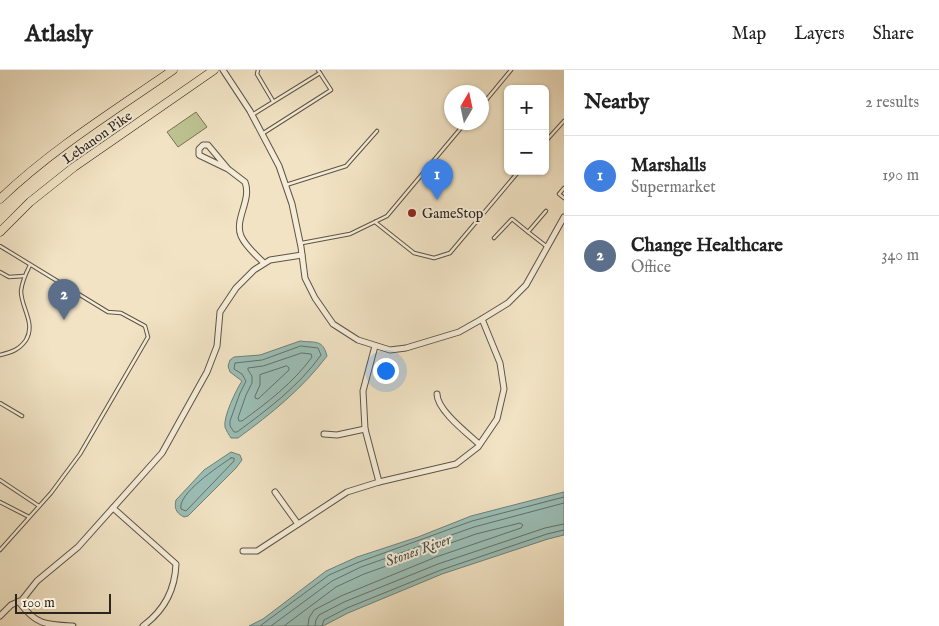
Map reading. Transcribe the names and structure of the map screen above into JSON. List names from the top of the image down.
{
  "streets": {
    "main road": ["Lebanon Pike"]
  },
  "water": ["Stones River"],
  "places": ["GameStop"],
  "scale_bar": "100 m",
  "north": "top",
  "page": {
    "header": "Atlasly",
    "nav": ["Map", "Layers", "Share"],
    "heading": ["Nearby", "2 results"],
    "map_buttons": ["+", "−"],
    "list": [
      {
        "mark": "1",
        "name": "Marshalls",
        "note": "Supermarket",
        "value": "190 m"
      },
      {
        "mark": "2",
        "name": "Change Healthcare",
        "note": "Office",
        "value": "340 m"
      }
    ],
    "pins": ["1", "2"],
    "scale": "100 m"
  }
}
